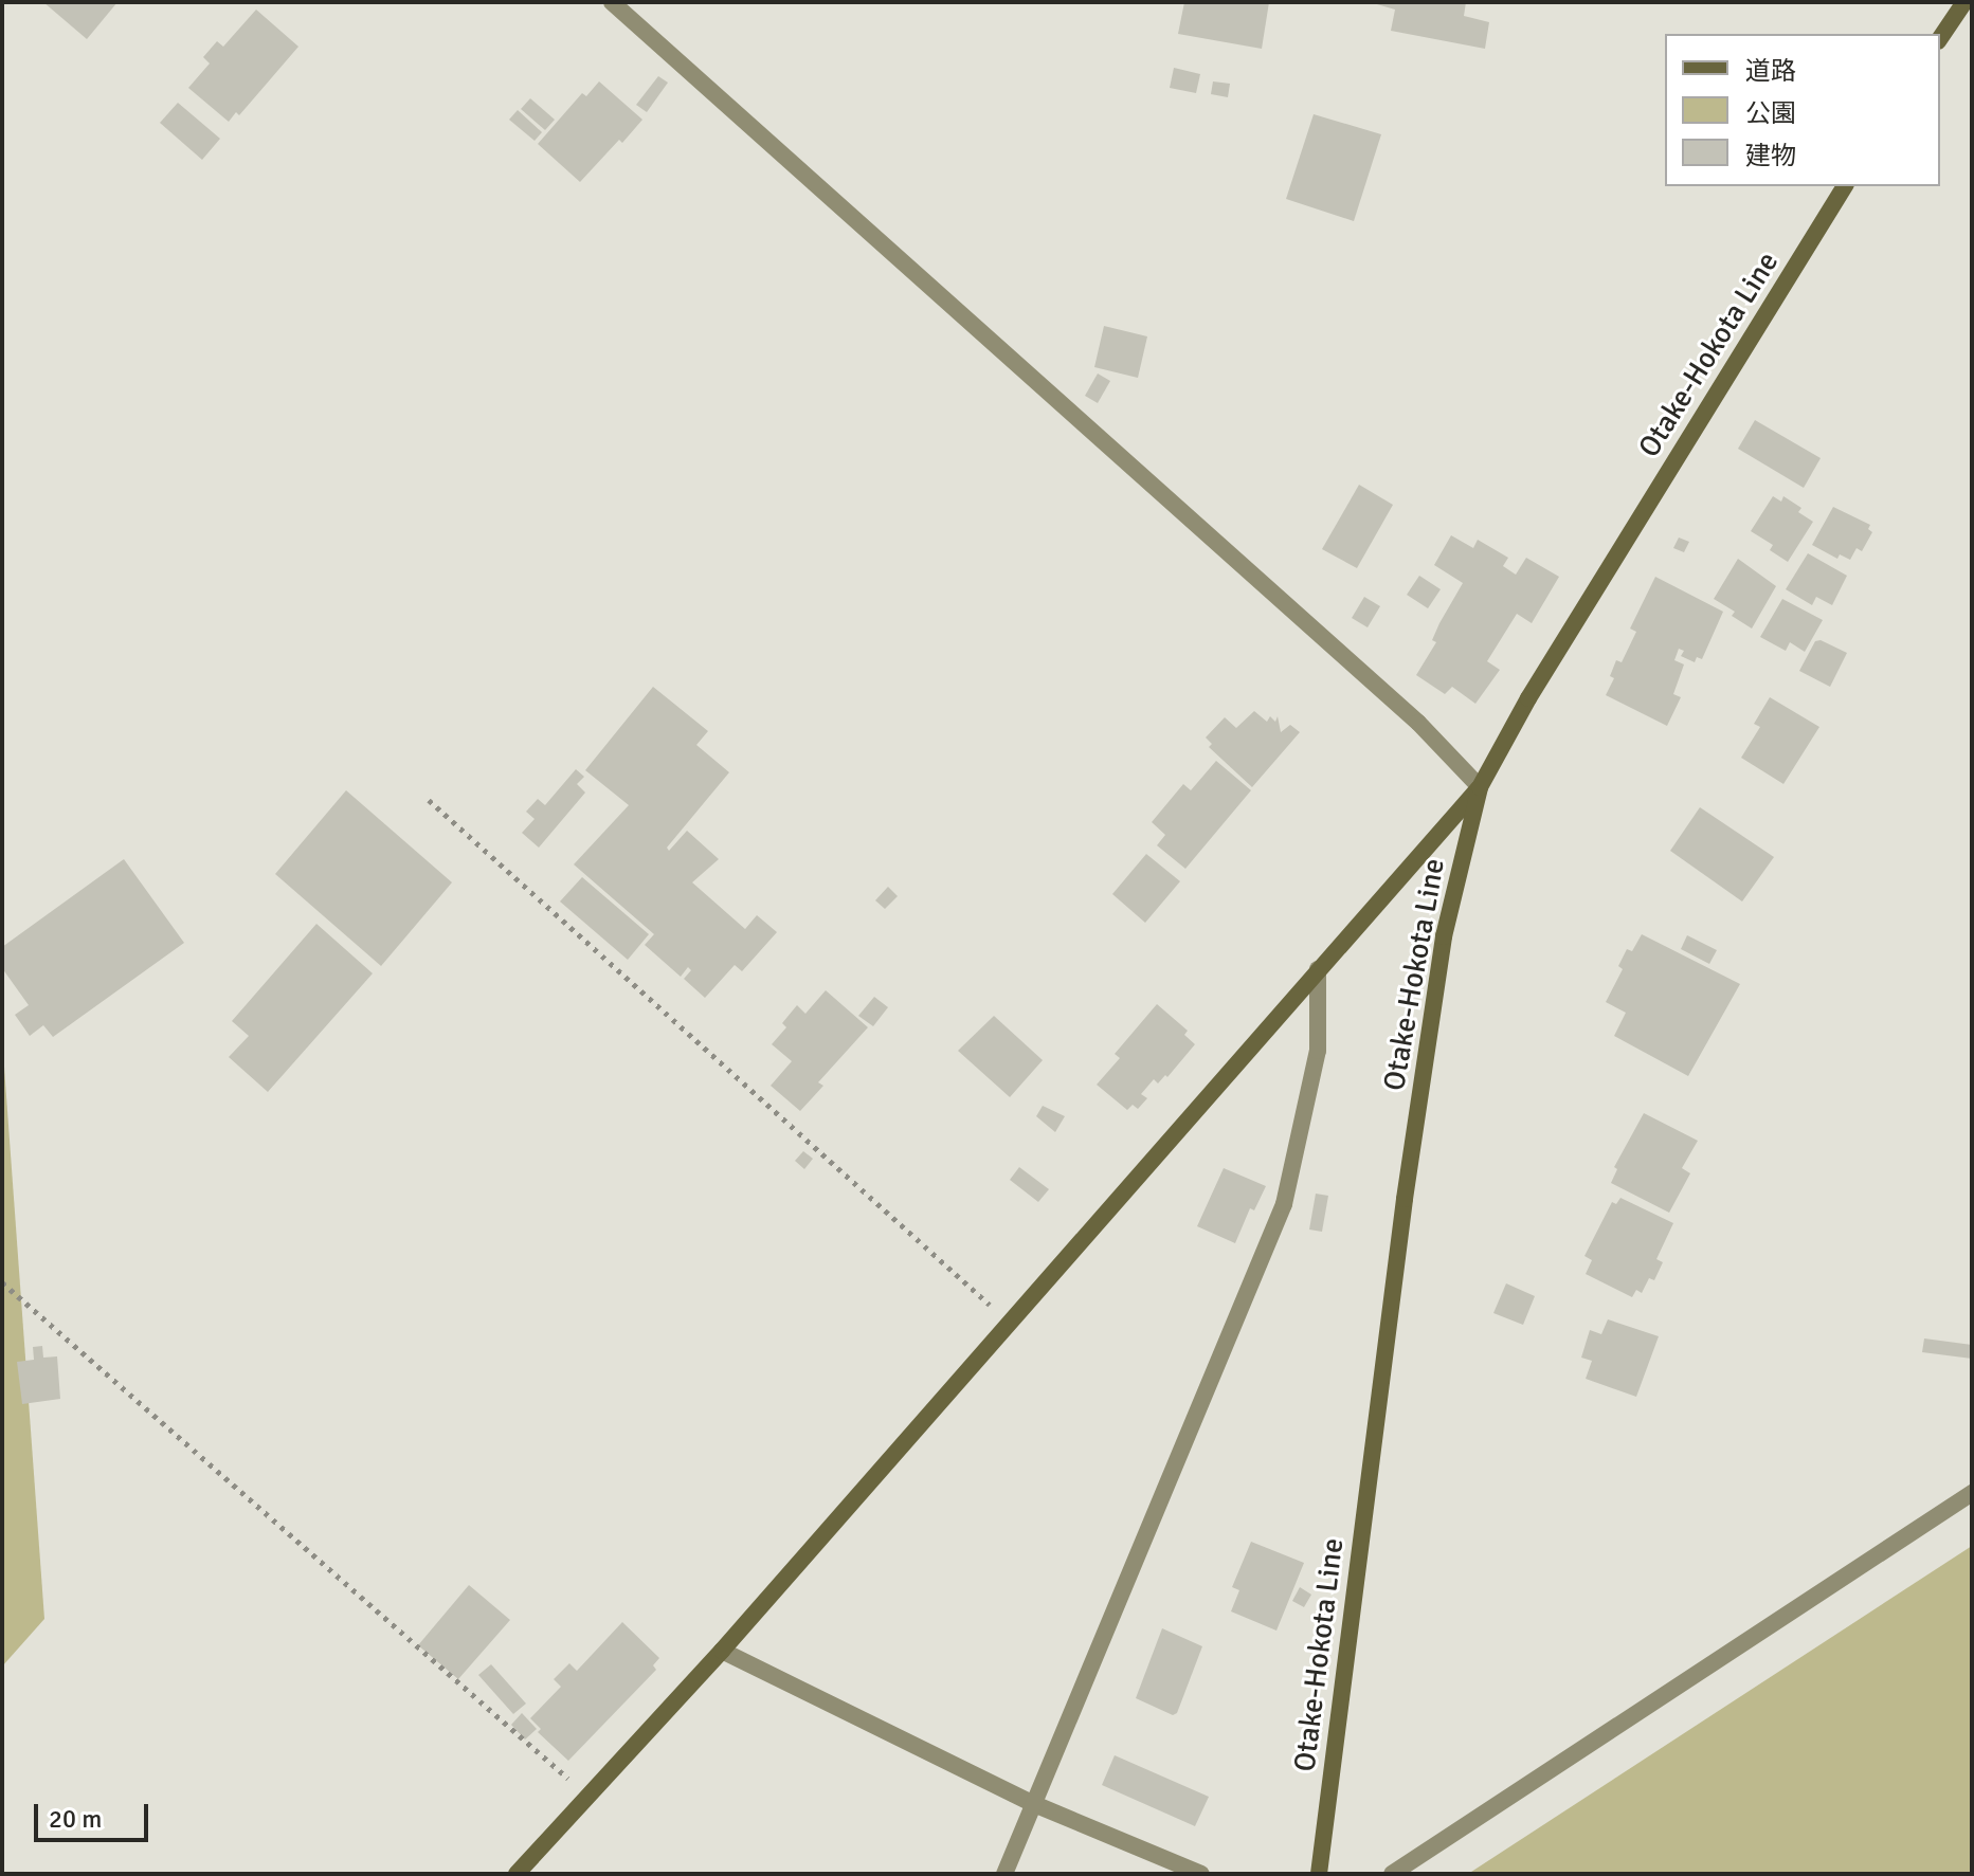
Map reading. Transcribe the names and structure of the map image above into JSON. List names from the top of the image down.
{
  "streets": {
    "main road": ["Otake-Hokota Line"]
  },
  "legend": ["道路", "公園", "建物"],
  "scale_bar": "20 m"
}
